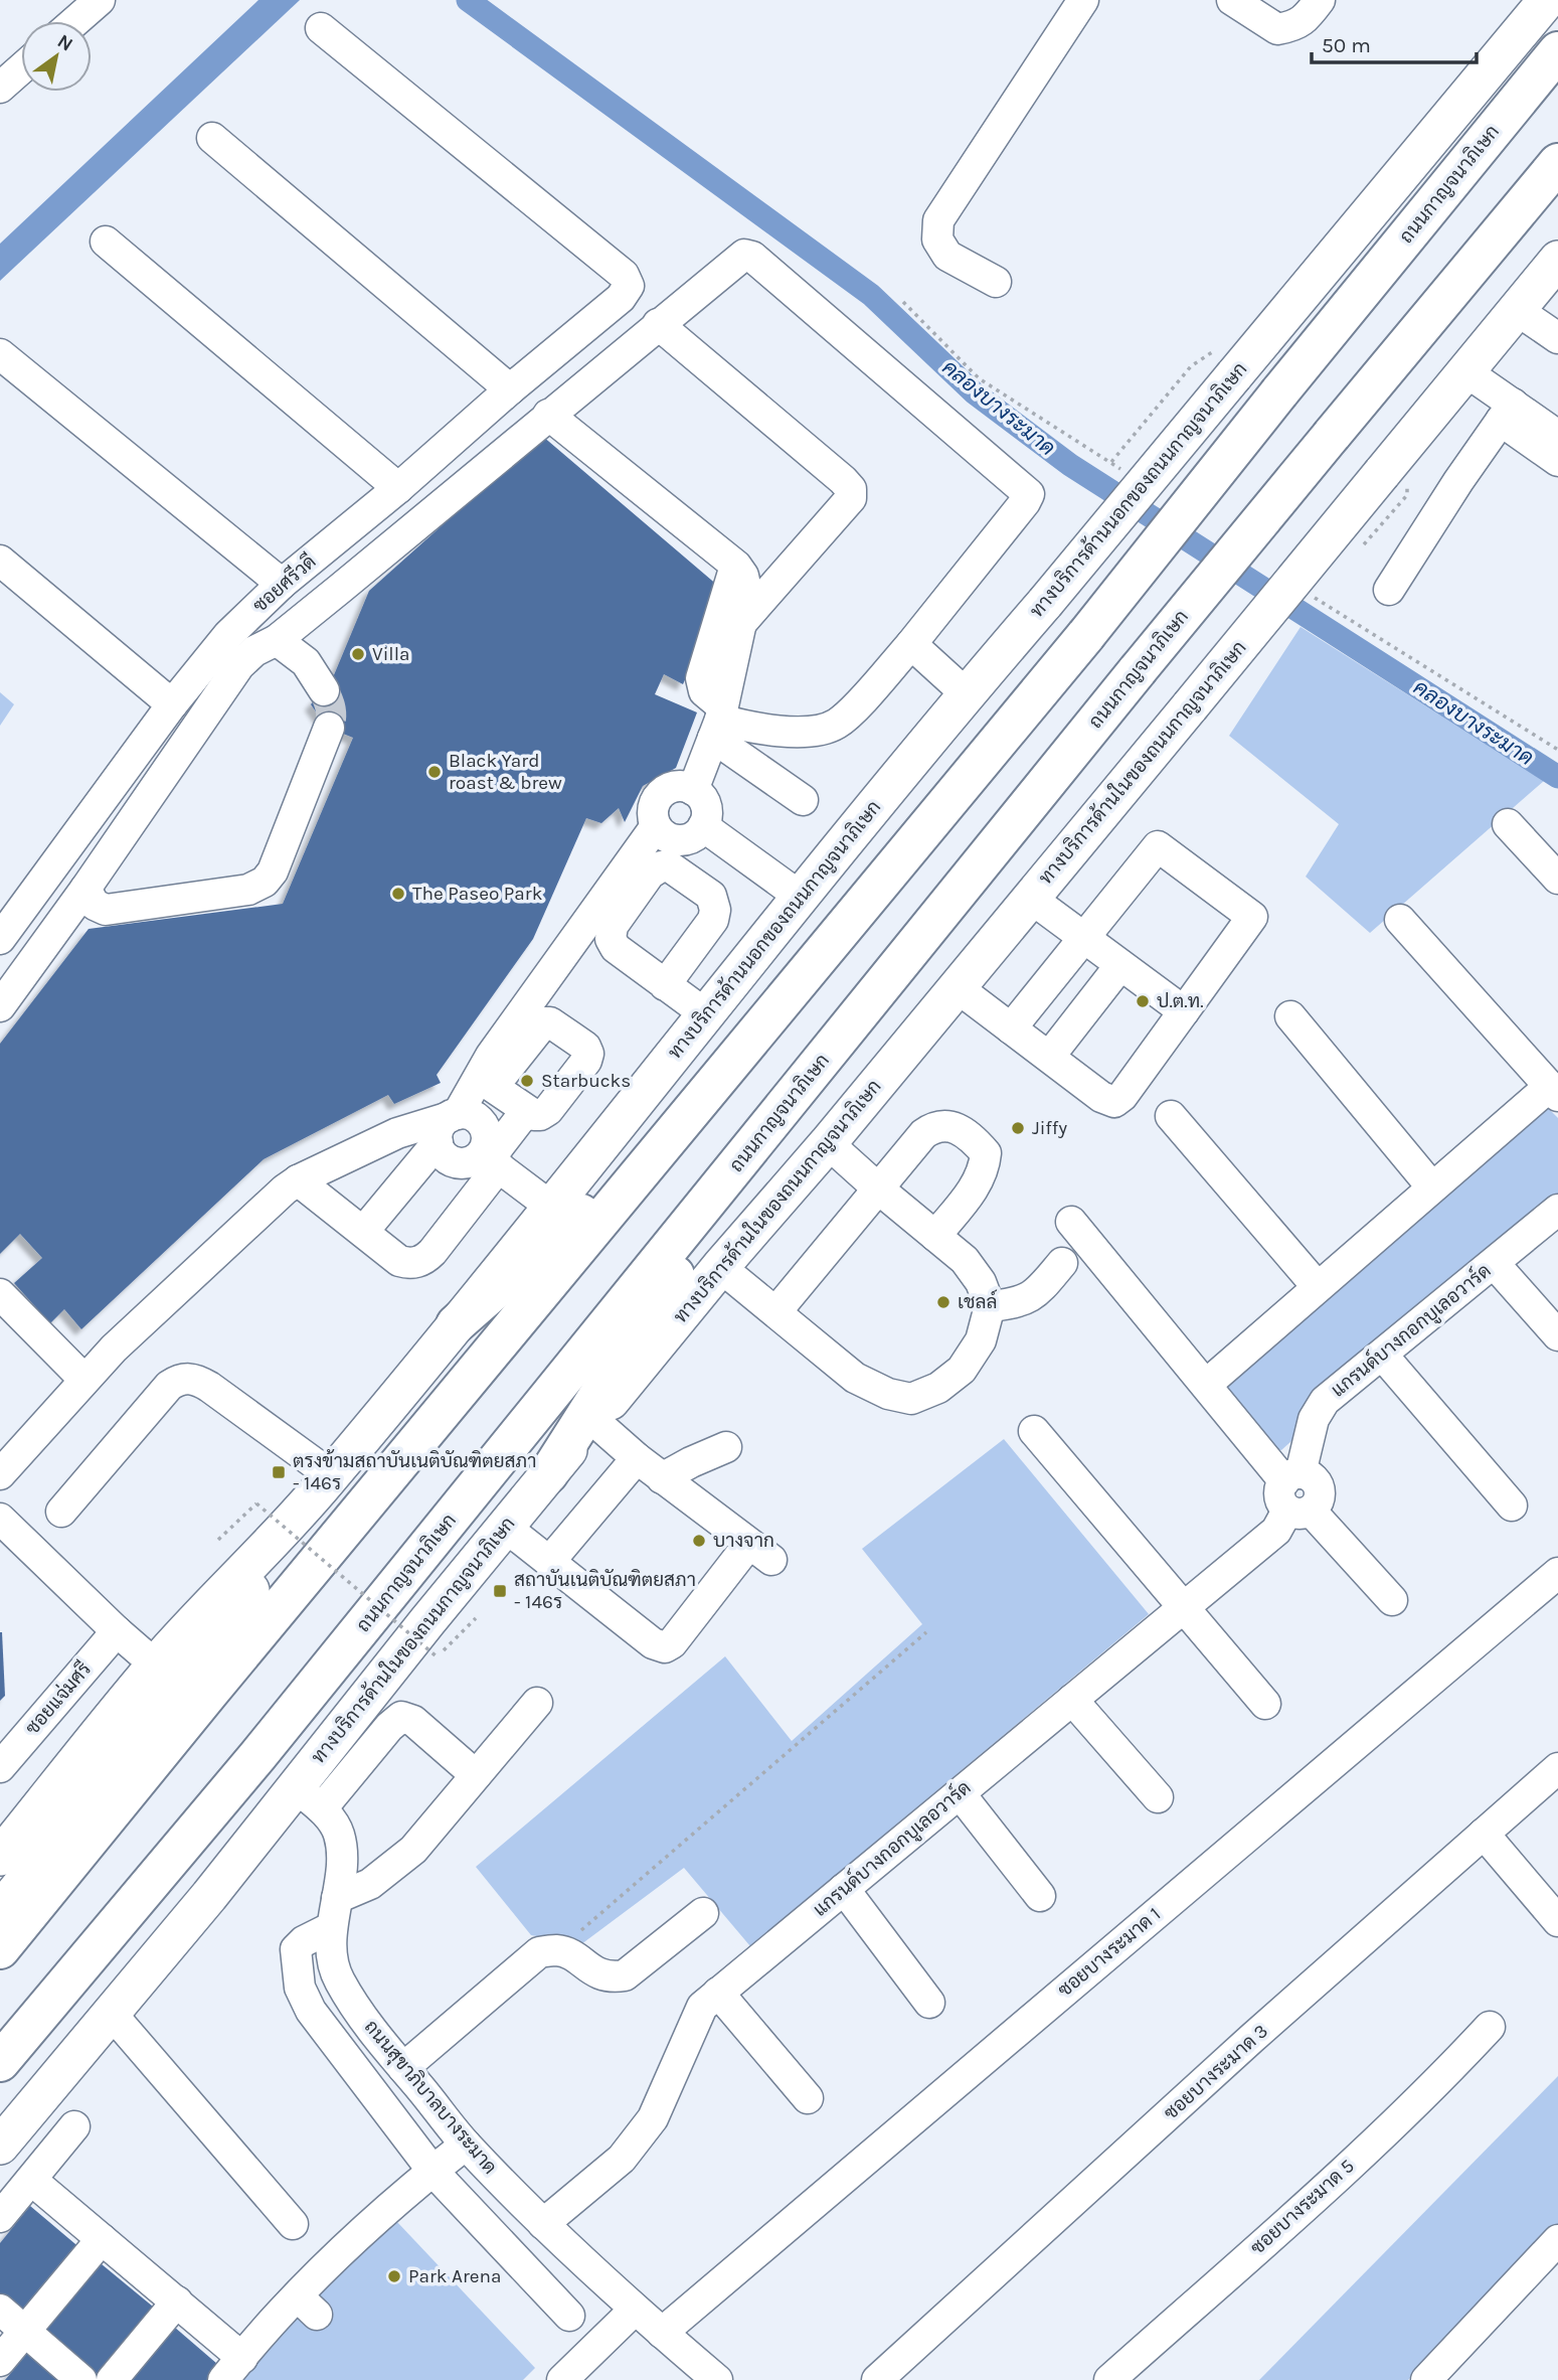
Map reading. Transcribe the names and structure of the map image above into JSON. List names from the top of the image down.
{
  "streets": {
    "highway": ["ถนนกาญจนาภิเษก"],
    "main road": ["ทางบริการด้านนอกของถนนกาญจนาภิเษก", "ทางบริการด้านในของถนนกาญจนาภิเษก"],
    "street": [
      "ซอยศรีวดี",
      "แกรนด์บางกอกบูเลอวาร์ด",
      "ซอยแจ่มศรี",
      "ซอยบางระมาด 1",
      "ซอยบางระมาด 3",
      "ถนนสุขาภิบาลบางระมาด",
      "ซอยบางระมาด 5"
    ]
  },
  "crossings": [
    ["ทางบริการด้านในของถนนกาญจนาภิเษก", "ถนนสุขาภิบาลบางระมาด"],
    ["แกรนด์บางกอกบูเลอวาร์ด", "ถนนสุขาภิบาลบางระมาด"],
    ["ซอยบางระมาด 1", "ถนนสุขาภิบาลบางระมาด"]
  ],
  "water": ["คลองบางระมาด"],
  "places": {
    "other": [
      "Villa",
      "Black Yard roast & brew",
      "The Paseo Park",
      "ป.ต.ท.",
      "Starbucks",
      "Jiffy",
      "เชลล์",
      "บางจาก",
      "Park Arena"
    ],
    "transit": ["ตรงข้ามสถาบันเนติบัณฑิตยสภา - 146ร", "สถาบันเนติบัณฑิตยสภา - 146ร"]
  },
  "scale_bar": "50 m",
  "north": "top right"
}
